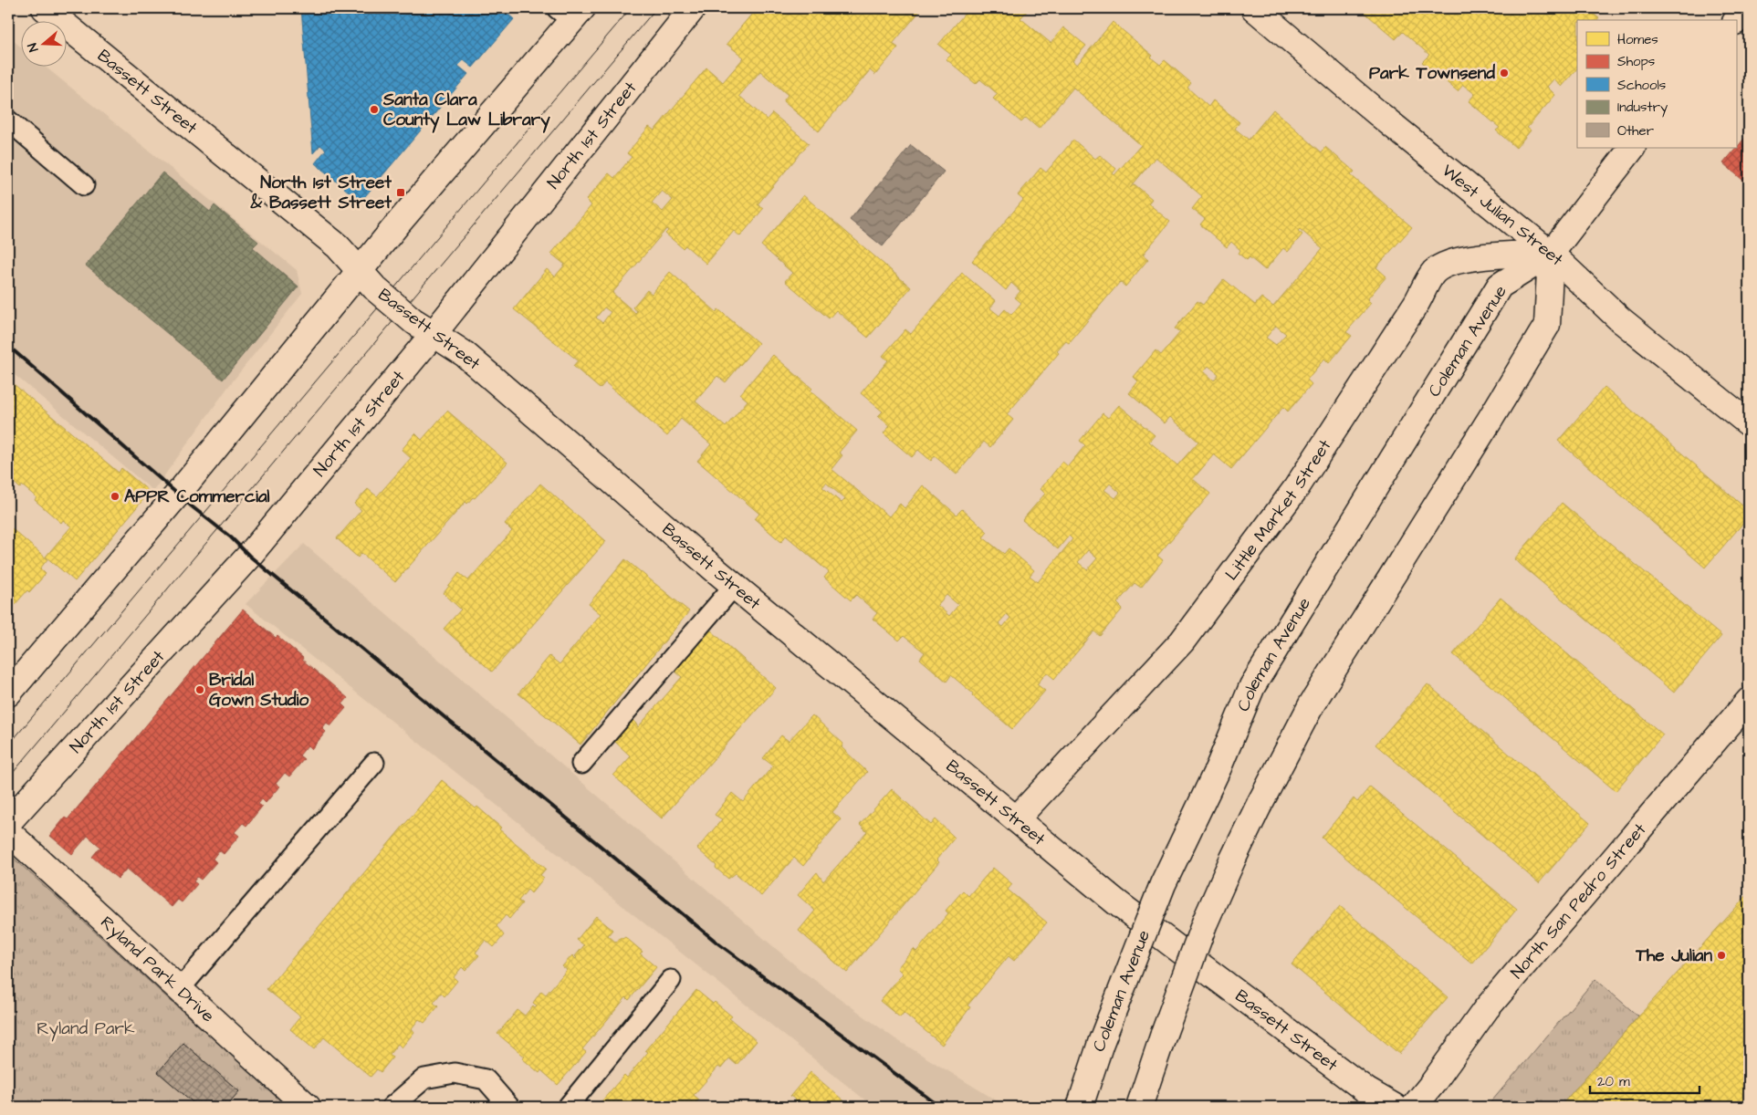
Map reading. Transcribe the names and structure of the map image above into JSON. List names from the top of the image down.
{
  "streets": {
    "main road": [
      "Bassett Street",
      "North 1st Street",
      "West Julian Street",
      "Coleman Avenue",
      "Little Market Street",
      "North San Pedro Street",
      "Ryland Park Drive"
    ]
  },
  "crossings": [
    ["Bassett Street", "North 1st Street"],
    ["Bassett Street", "Little Market Street"],
    ["West Julian Street", "Coleman Avenue"],
    ["West Julian Street", "Little Market Street"],
    ["Coleman Avenue", "Little Market Street"]
  ],
  "parks": ["Ryland Park"],
  "places": {
    "other": [
      "Park Townsend",
      "Santa Clara County Law Library",
      "APPR Commercial",
      "Bridal Gown Studio",
      "The Julian"
    ],
    "transit": ["North 1st Street & Bassett Street"]
  },
  "legend": [
    "Homes",
    "Shops",
    "Schools",
    "Industry",
    "Other"
  ],
  "scale_bar": "20 m",
  "north": "left"
}
